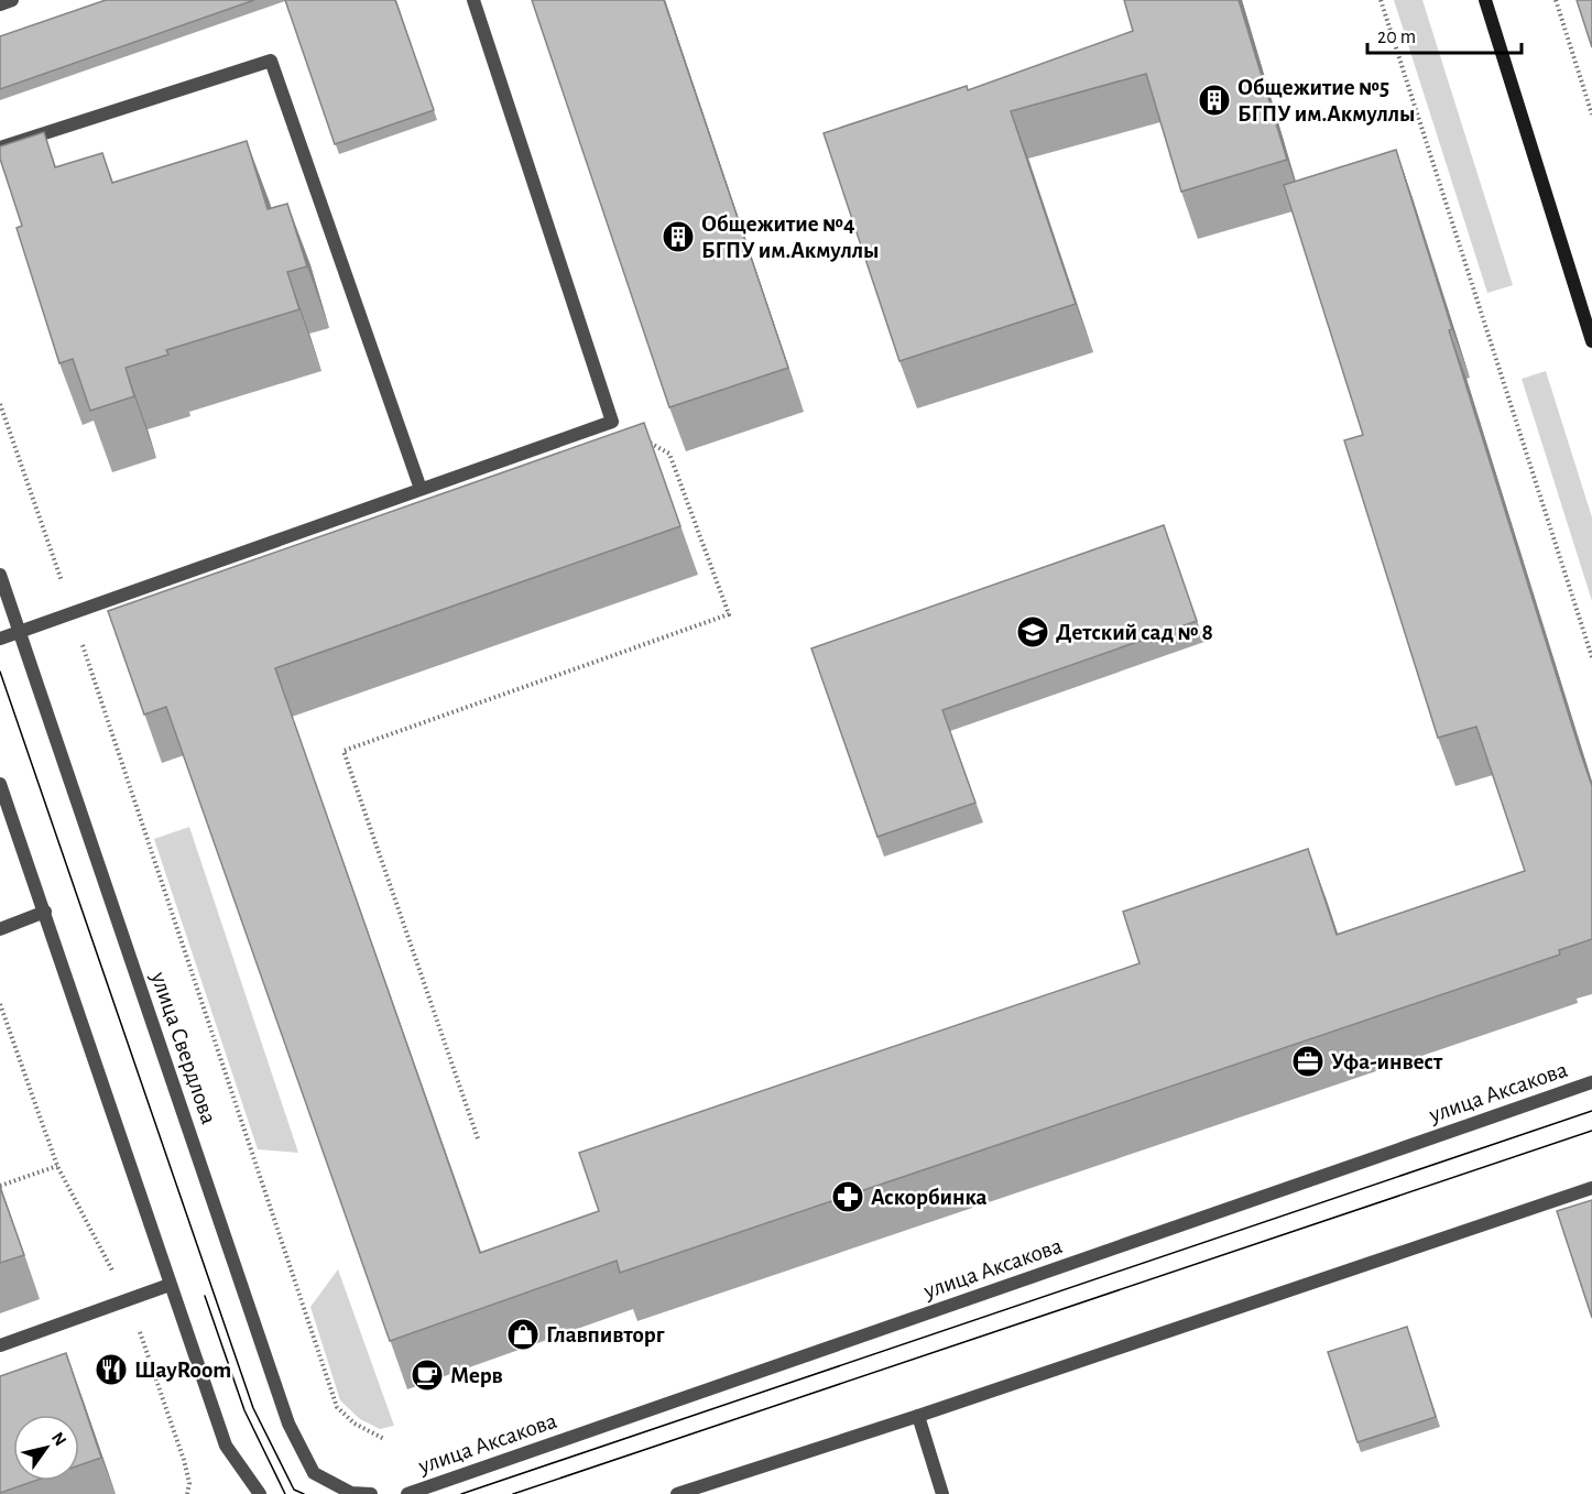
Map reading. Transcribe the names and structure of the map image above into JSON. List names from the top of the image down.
{
  "streets": {
    "street": ["улица Свердлова", "улица Аксакова"]
  },
  "places": {
    "building": ["Общежитие №5 БГПУ им.Акмуллы", "Общежитие №4 БГПУ им.Акмуллы"],
    "school or university": ["Детский сад № 8"],
    "office": ["Уфа-инвест"],
    "pharmacy": ["Аскорбинка"],
    "shop": ["Главпивторг"],
    "restaurant": ["ШауRoom"],
    "cafe": ["Мерв"]
  },
  "scale_bar": "20 m",
  "north": "top right"
}
